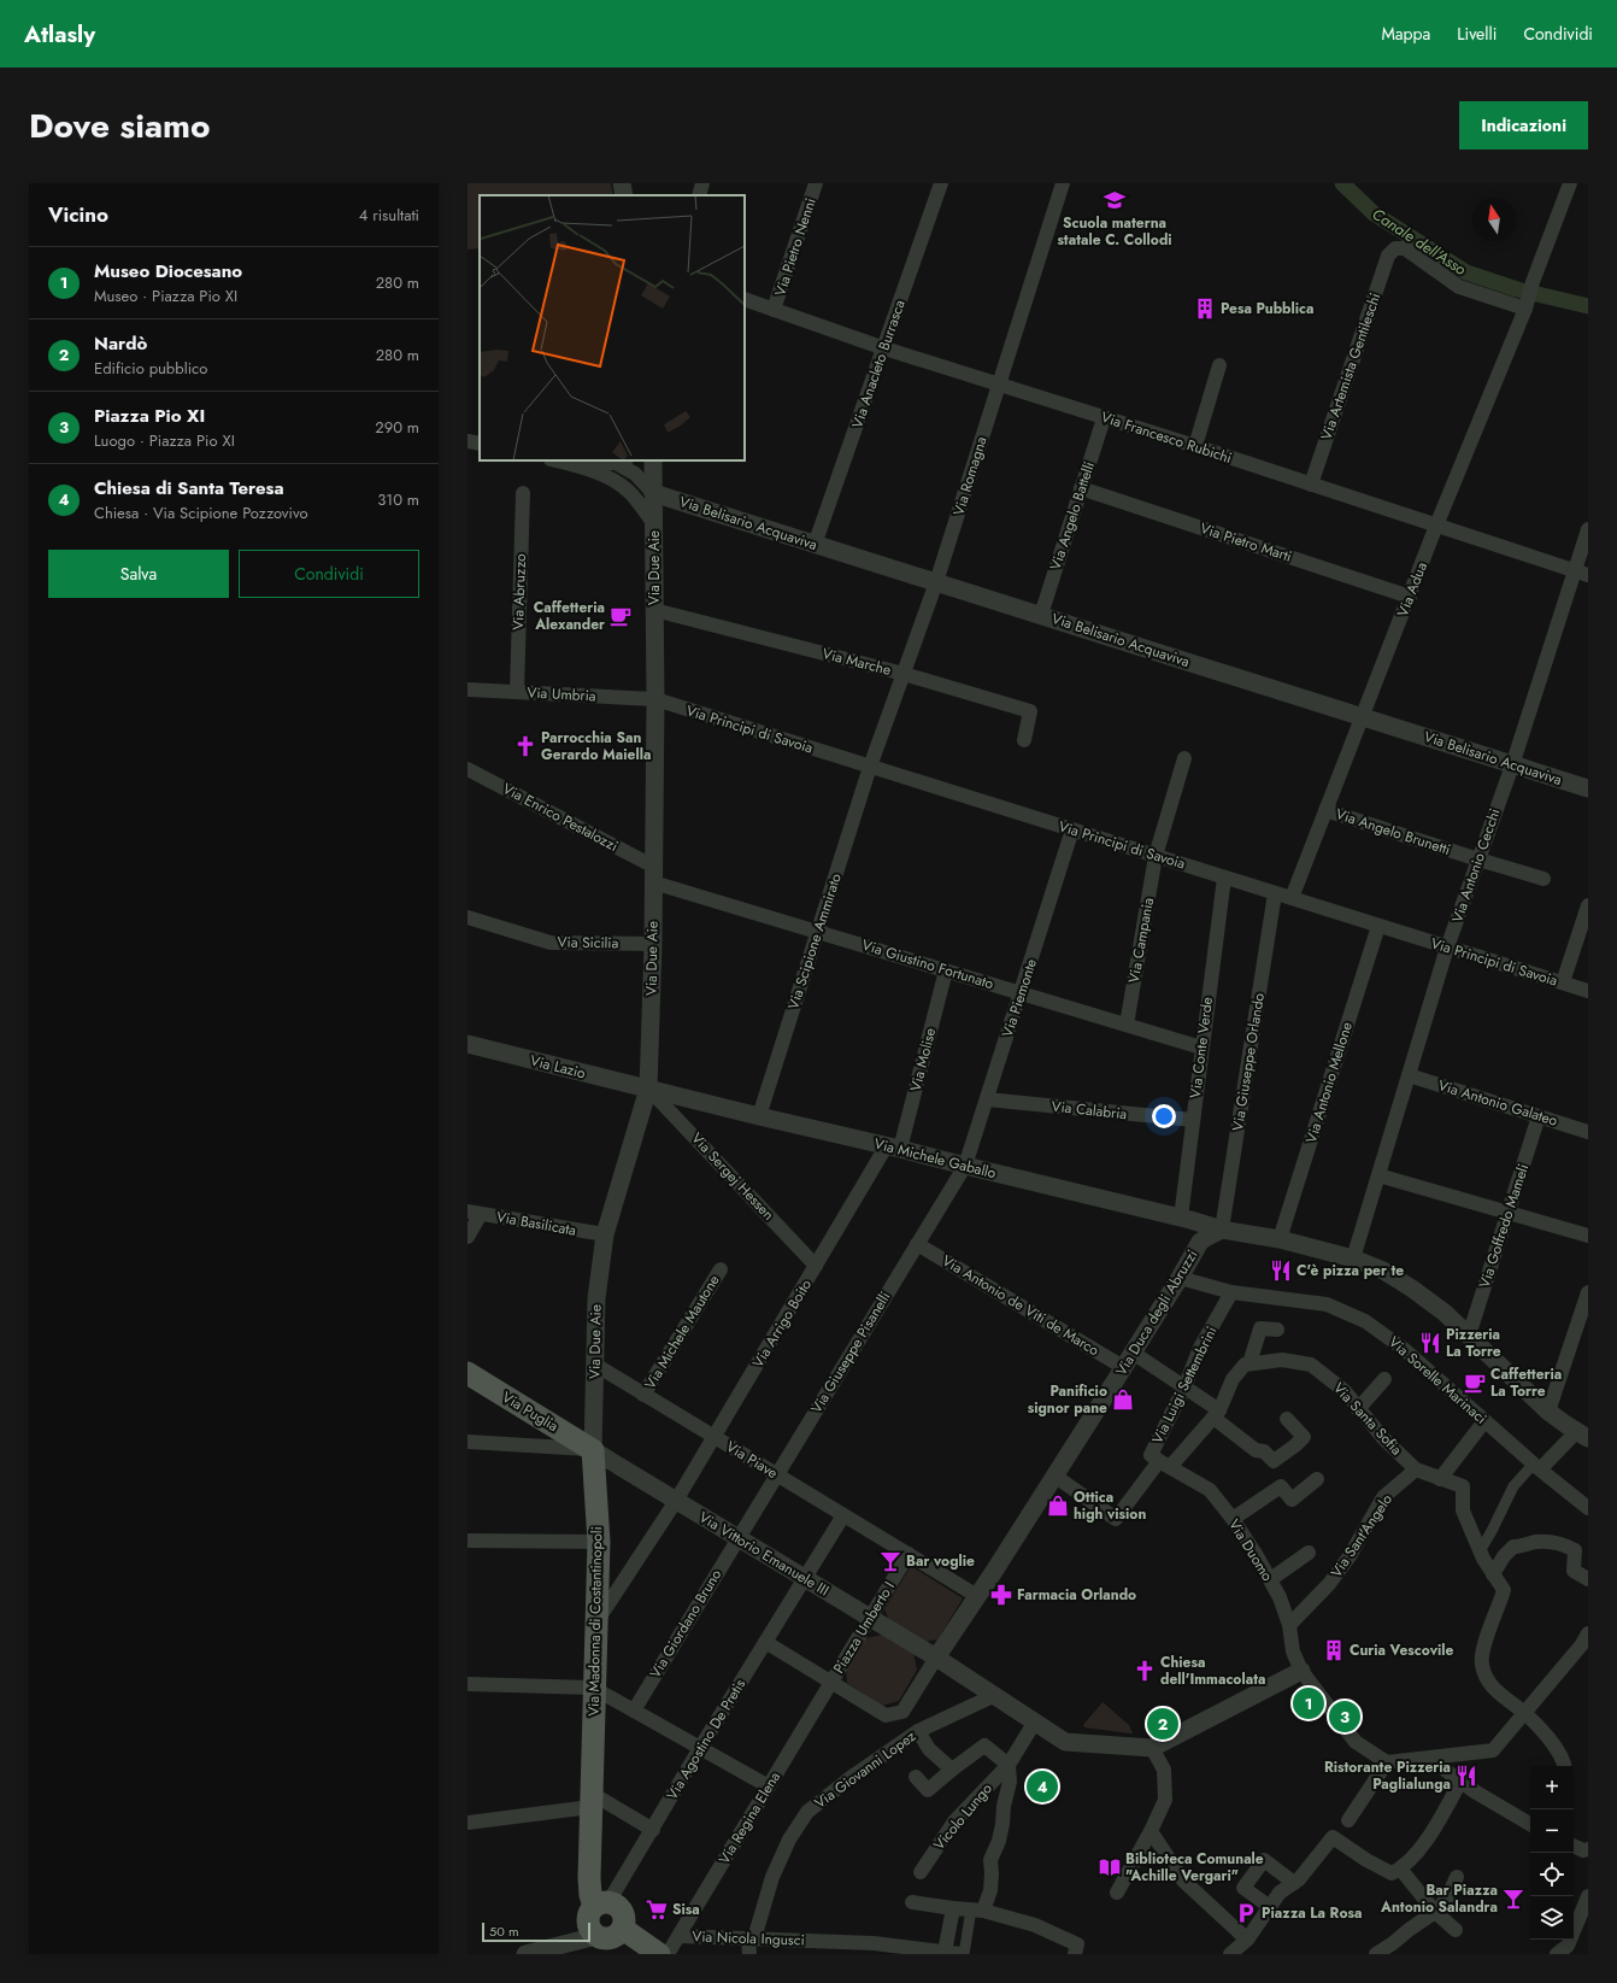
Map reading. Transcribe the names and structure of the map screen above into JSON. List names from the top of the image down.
{
  "streets": {
    "main road": ["Via Puglia", "Via Madonna di Costantinopoli"],
    "street": [
      "Via Pietro Nenni",
      "Via Anacleto Burrasca",
      "Via Artemista Gentileschi",
      "Via Francesco Rubichi",
      "Via Romagna",
      "Via Angelo Battelli",
      "Via Belisario Acquaviva",
      "Via Pietro Marti",
      "Via Due Aie",
      "Via Adua",
      "Via Abruzzo",
      "Via Marche",
      "Via Umbria",
      "Via Principi di Savoia",
      "Via Enrico Pestalozzi",
      "Via Angelo Brunetti",
      "Via Antonio Cecchi",
      "Via Campania",
      "Via Scipione Ammirato",
      "Via Sicilia",
      "Via Giustino Fortunato",
      "Via Piemonte",
      "Via Conte Verde",
      "Via Molise",
      "Via Giuseppe Orlando",
      "Via Lazio",
      "Via Antonio Mellone",
      "Via Antonio Galateo",
      "Via Calabria",
      "Via Michele Gaballo",
      "Via Sergej Hessen",
      "Via Basilicata",
      "Via Goffredo Mameli",
      "Via Antonio de Viti de Marco",
      "Via Duca degli Abruzzi",
      "Via Arrigo Boito",
      "Via Michele Mautone",
      "Via Giuseppe Pisanelli",
      "Via Sorelle Marinaci",
      "Via Luigi Settembrini",
      "Via Santa Sofia",
      "Via Piave",
      "Via Sant'Angelo",
      "Via Duomo",
      "Via Vittorio Emanuele III",
      "Via Giordano Bruno",
      "Piazza Umberto I",
      "Via Agostino De Pretis",
      "Via Giovanni Lopez",
      "Vicolo Lungo",
      "Via Regina Elena",
      "Via Nicola Ingusci"
    ]
  },
  "crossings": [
    ["Via Pietro Nenni", "Via Francesco Rubichi"],
    ["Via Anacleto Burrasca", "Via Francesco Rubichi"],
    ["Via Anacleto Burrasca", "Via Belisario Acquaviva"],
    ["Via Artemista Gentileschi", "Via Francesco Rubichi"],
    ["Via Artemista Gentileschi", "Via Adua"],
    ["Via Francesco Rubichi", "Via Romagna"],
    ["Via Francesco Rubichi", "Via Angelo Battelli"],
    ["Via Francesco Rubichi", "Via Adua"],
    ["Via Francesco Rubichi", "Via Antonio Cecchi"],
    ["Via Romagna", "Via Belisario Acquaviva"],
    ["Via Romagna", "Via Marche"],
    ["Via Romagna", "Via Principi di Savoia"],
    ["Via Romagna", "Via Scipione Ammirato"],
    ["Via Angelo Battelli", "Via Belisario Acquaviva"],
    ["Via Angelo Battelli", "Via Pietro Marti"],
    ["Via Belisario Acquaviva", "Via Due Aie"],
    ["Via Belisario Acquaviva", "Via Adua"],
    ["Via Belisario Acquaviva", "Via Antonio Cecchi"],
    ["Via Pietro Marti", "Via Adua"],
    ["Via Due Aie", "Via Marche"],
    ["Via Due Aie", "Via Umbria"],
    ["Via Due Aie", "Via Principi di Savoia"],
    ["Via Due Aie", "Via Enrico Pestalozzi"],
    ["Via Due Aie", "Via Sicilia"],
    ["Via Due Aie", "Via Giustino Fortunato"],
    ["Via Due Aie", "Via Lazio"],
    ["Via Due Aie", "Via Michele Gaballo"],
    ["Via Due Aie", "Via Sergej Hessen"],
    ["Via Due Aie", "Via Basilicata"],
    ["Via Due Aie", "Via Puglia"],
    ["Via Due Aie", "Via Piave"],
    ["Via Due Aie", "Via Vittorio Emanuele III"],
    ["Via Due Aie", "Via Madonna di Costantinopoli"],
    ["Via Adua", "Via Principi di Savoia"],
    ["Via Adua", "Via Angelo Brunetti"],
    ["Via Abruzzo", "Via Umbria"],
    ["Via Umbria", "Via Principi di Savoia"],
    ["Via Principi di Savoia", "Via Antonio Cecchi"],
    ["Via Principi di Savoia", "Via Campania"],
    ["Via Principi di Savoia", "Via Scipione Ammirato"],
    ["Via Principi di Savoia", "Via Piemonte"],
    ["Via Principi di Savoia", "Via Conte Verde"],
    ["Via Principi di Savoia", "Via Giuseppe Orlando"],
    ["Via Principi di Savoia", "Via Antonio Mellone"],
    ["Via Enrico Pestalozzi", "Via Giustino Fortunato"],
    ["Via Angelo Brunetti", "Via Antonio Cecchi"],
    ["Via Antonio Cecchi", "Via Antonio Galateo"],
    ["Via Campania", "Via Giustino Fortunato"],
    ["Via Scipione Ammirato", "Via Giustino Fortunato"],
    ["Via Scipione Ammirato", "Via Michele Gaballo"],
    ["Via Giustino Fortunato", "Via Piemonte"],
    ["Via Giustino Fortunato", "Via Conte Verde"],
    ["Via Giustino Fortunato", "Via Molise"],
    ["Via Piemonte", "Via Calabria"],
    ["Via Piemonte", "Via Michele Gaballo"],
    ["Via Piemonte", "Via Giuseppe Pisanelli"],
    ["Via Conte Verde", "Via Calabria"],
    ["Via Conte Verde", "Via Michele Gaballo"],
    ["Via Molise", "Via Michele Gaballo"],
    ["Via Molise", "Via Arrigo Boito"],
    ["Via Giuseppe Orlando", "Via Michele Gaballo"],
    ["Via Giuseppe Orlando", "Via Duca degli Abruzzi"],
    ["Via Lazio", "Via Michele Gaballo"],
    ["Via Lazio", "Via Sergej Hessen"],
    ["Via Antonio Galateo", "Via Goffredo Mameli"],
    ["Via Michele Gaballo", "Via Sergej Hessen"],
    ["Via Michele Gaballo", "Via Duca degli Abruzzi"],
    ["Via Michele Gaballo", "Via Arrigo Boito"],
    ["Via Michele Gaballo", "Via Giuseppe Pisanelli"],
    ["Via Sergej Hessen", "Via Arrigo Boito"],
    ["Via Antonio de Viti de Marco", "Via Duca degli Abruzzi"],
    ["Via Antonio de Viti de Marco", "Via Giuseppe Pisanelli"],
    ["Via Antonio de Viti de Marco", "Via Luigi Settembrini"],
    ["Via Duca degli Abruzzi", "Via Sorelle Marinaci"],
    ["Via Duca degli Abruzzi", "Via Luigi Settembrini"],
    ["Via Duca degli Abruzzi", "Piazza Umberto I"],
    ["Via Arrigo Boito", "Via Piave"],
    ["Via Arrigo Boito", "Via Vittorio Emanuele III"],
    ["Via Arrigo Boito", "Via Madonna di Costantinopoli"],
    ["Via Michele Mautone", "Via Piave"],
    ["Via Giuseppe Pisanelli", "Via Piave"],
    ["Via Giuseppe Pisanelli", "Via Vittorio Emanuele III"],
    ["Via Giuseppe Pisanelli", "Via Giordano Bruno"],
    ["Via Sorelle Marinaci", "Via Luigi Settembrini"],
    ["Via Luigi Settembrini", "Via Duomo"],
    ["Via Puglia", "Via Vittorio Emanuele III"],
    ["Via Puglia", "Via Madonna di Costantinopoli"],
    ["Via Santa Sofia", "Via Sant'Angelo"],
    ["Via Piave", "Piazza Umberto I"],
    ["Via Piave", "Via Agostino De Pretis"],
    ["Via Sant'Angelo", "Via Duomo"],
    ["Via Vittorio Emanuele III", "Via Madonna di Costantinopoli"],
    ["Via Vittorio Emanuele III", "Via Giordano Bruno"],
    ["Via Vittorio Emanuele III", "Piazza Umberto I"],
    ["Via Vittorio Emanuele III", "Via Agostino De Pretis"],
    ["Via Vittorio Emanuele III", "Via Giovanni Lopez"],
    ["Via Vittorio Emanuele III", "Vicolo Lungo"],
    ["Via Madonna di Costantinopoli", "Via Agostino De Pretis"],
    ["Piazza Umberto I", "Via Regina Elena"],
    ["Via Giovanni Lopez", "Via Nicola Ingusci"],
    ["Via Regina Elena", "Via Nicola Ingusci"]
  ],
  "water": ["Canale dell'Asso"],
  "places": {
    "school or university": ["Scuola materna statale C. Collodi"],
    "building": ["Pesa Pubblica", "Curia Vescovile"],
    "cafe": ["Caffetteria Alexander", "Caffetteria La Torre"],
    "church": ["Parrocchia San Gerardo Maiella", "Chiesa dell'Immacolata"],
    "restaurant": ["C'è pizza per te", "Pizzeria La Torre", "Ristorante Pizzeria Paglialunga"],
    "shop": ["Panificio signor pane", "Ottica high vision"],
    "bar": ["Bar voglie", "Bar Piazza Antonio Salandra"],
    "pharmacy": ["Farmacia Orlando"],
    "library": ["Biblioteca Comunale \"Achille Vergari\""],
    "supermarket": ["Sisa"],
    "parking": ["Piazza La Rosa"]
  },
  "scale_bar": "50 m",
  "north": "top",
  "page": {
    "header": "Atlasly",
    "nav": ["Mappa", "Livelli", "Condividi"],
    "title": "Dove siamo",
    "buttons": [
      "Indicazioni",
      ["Salva", "Condividi"]
    ],
    "heading": ["Vicino", "4 risultati"],
    "list": [
      {
        "mark": "1",
        "name": "Museo Diocesano",
        "note": "Museo · Piazza Pio XI",
        "value": "280 m"
      },
      {
        "mark": "2",
        "name": "Nardò",
        "note": "Edificio pubblico",
        "value": "280 m"
      },
      {
        "mark": "3",
        "name": "Piazza Pio XI",
        "note": "Luogo · Piazza Pio XI",
        "value": "290 m"
      },
      {
        "mark": "4",
        "name": "Chiesa di Santa Teresa",
        "note": "Chiesa · Via Scipione Pozzovivo",
        "value": "310 m"
      }
    ],
    "pins": [
      "1",
      "3",
      "2",
      "4"
    ],
    "map_buttons": ["+", "−"],
    "scale": "50 m"
  }
}
